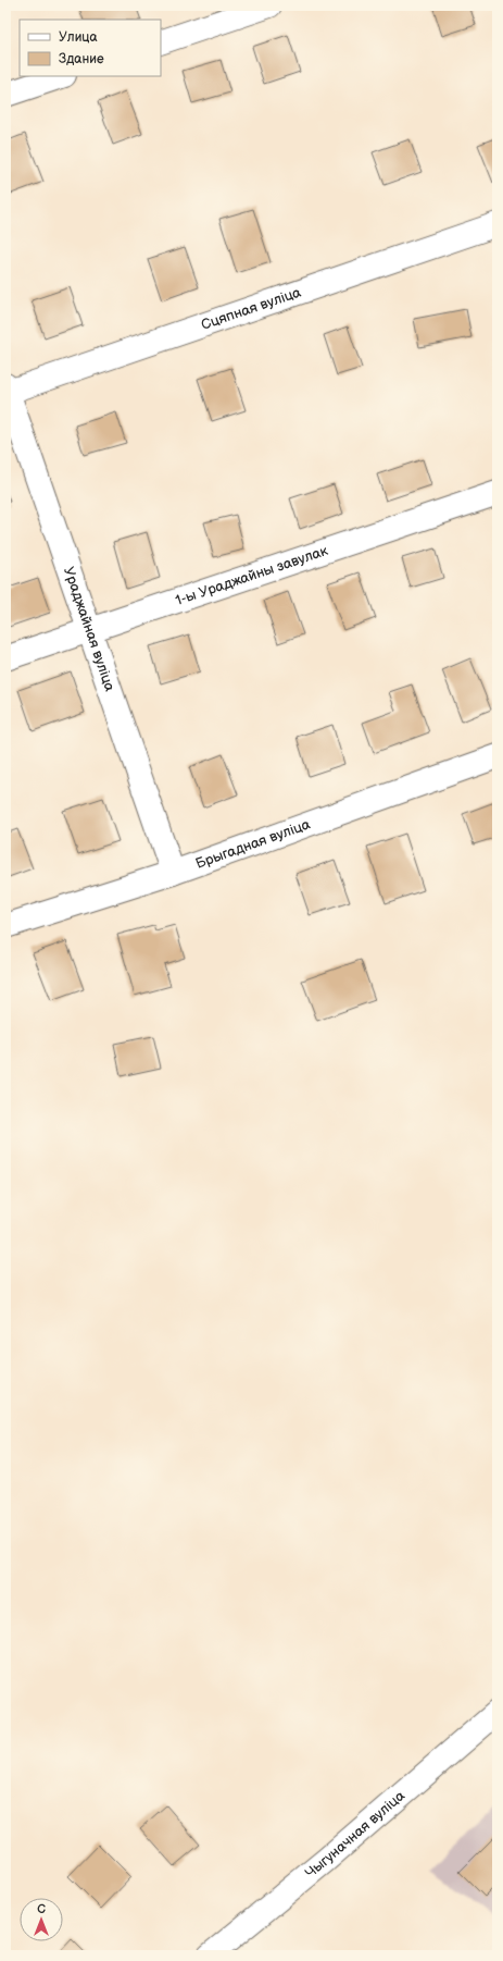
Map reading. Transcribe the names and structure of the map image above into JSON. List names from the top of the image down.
{
  "streets": {
    "street": [
      "Сцяпная вуліца",
      "1-ы Ураджайны завулак",
      "Ураджайная вуліца",
      "Брыгадная вуліца",
      "Чыгуначная вуліца"
    ]
  },
  "crossings": [
    ["Сцяпная вуліца", "Ураджайная вуліца"],
    ["1-ы Ураджайны завулак", "Ураджайная вуліца"],
    ["Ураджайная вуліца", "Брыгадная вуліца"]
  ],
  "legend": ["Улица", "Здание"],
  "north": "top"
}
